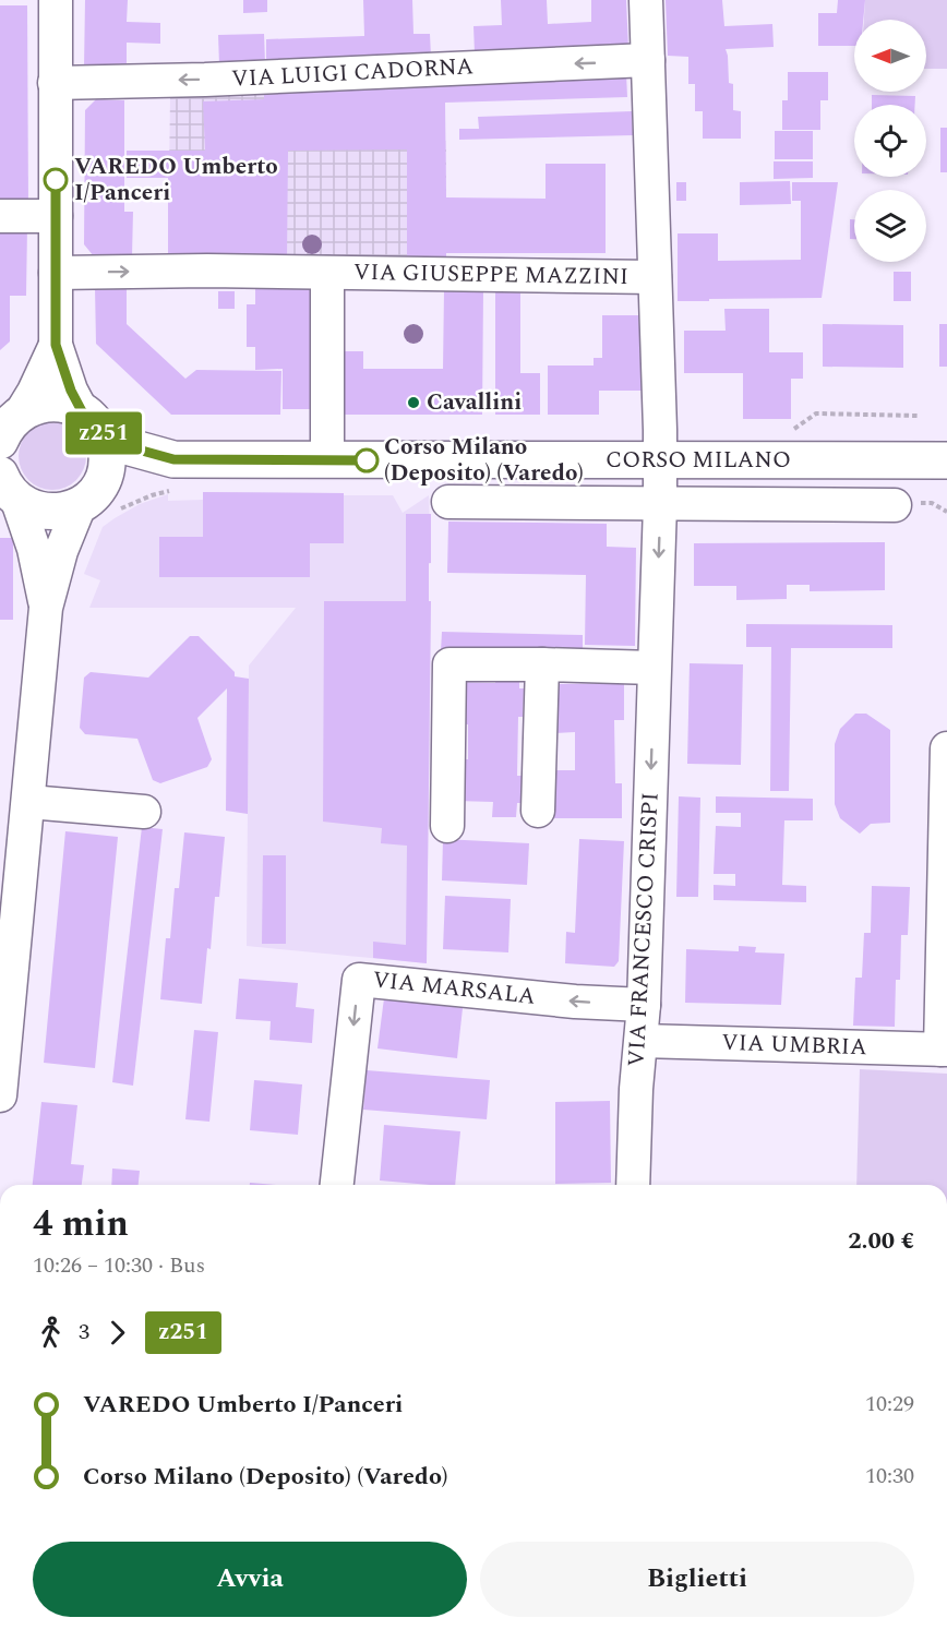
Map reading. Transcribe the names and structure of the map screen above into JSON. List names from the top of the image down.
{
  "streets": {
    "main road": ["CORSO MILANO"],
    "street": [
      "VIA LUIGI CADORNA",
      "VIA GIUSEPPE MAZZINI",
      "VIA FRANCESCO CRISPI",
      "VIA MARSALA",
      "VIA UMBRIA"
    ]
  },
  "crossings": [
    ["VIA LUIGI CADORNA", "VIA FRANCESCO CRISPI"],
    ["VIA GIUSEPPE MAZZINI", "CORSO MILANO"],
    ["VIA GIUSEPPE MAZZINI", "VIA FRANCESCO CRISPI"],
    ["CORSO MILANO", "VIA FRANCESCO CRISPI"],
    ["VIA FRANCESCO CRISPI", "VIA MARSALA"],
    ["VIA FRANCESCO CRISPI", "VIA UMBRIA"]
  ],
  "one_way": ["VIA LUIGI CADORNA", "VIA FRANCESCO CRISPI"],
  "places": ["VAREDO Umberto I/Panceri", "Cavallini", "Corso Milano (Deposito) (Varedo)"],
  "lines": ["bus line z251"],
  "north": "left",
  "page": {
    "on_map": "z251",
    "heading": ["4 min", "10:26 – 10:30 · Bus", "2.00 €"],
    "legs": ["3", "z251"],
    "list": [
      {
        "name": "VAREDO Umberto I/Panceri",
        "value": "10:29"
      },
      {
        "name": "Corso Milano (Deposito) (Varedo)",
        "value": "10:30"
      }
    ],
    "buttons": ["Avvia", "Biglietti"]
  }
}
